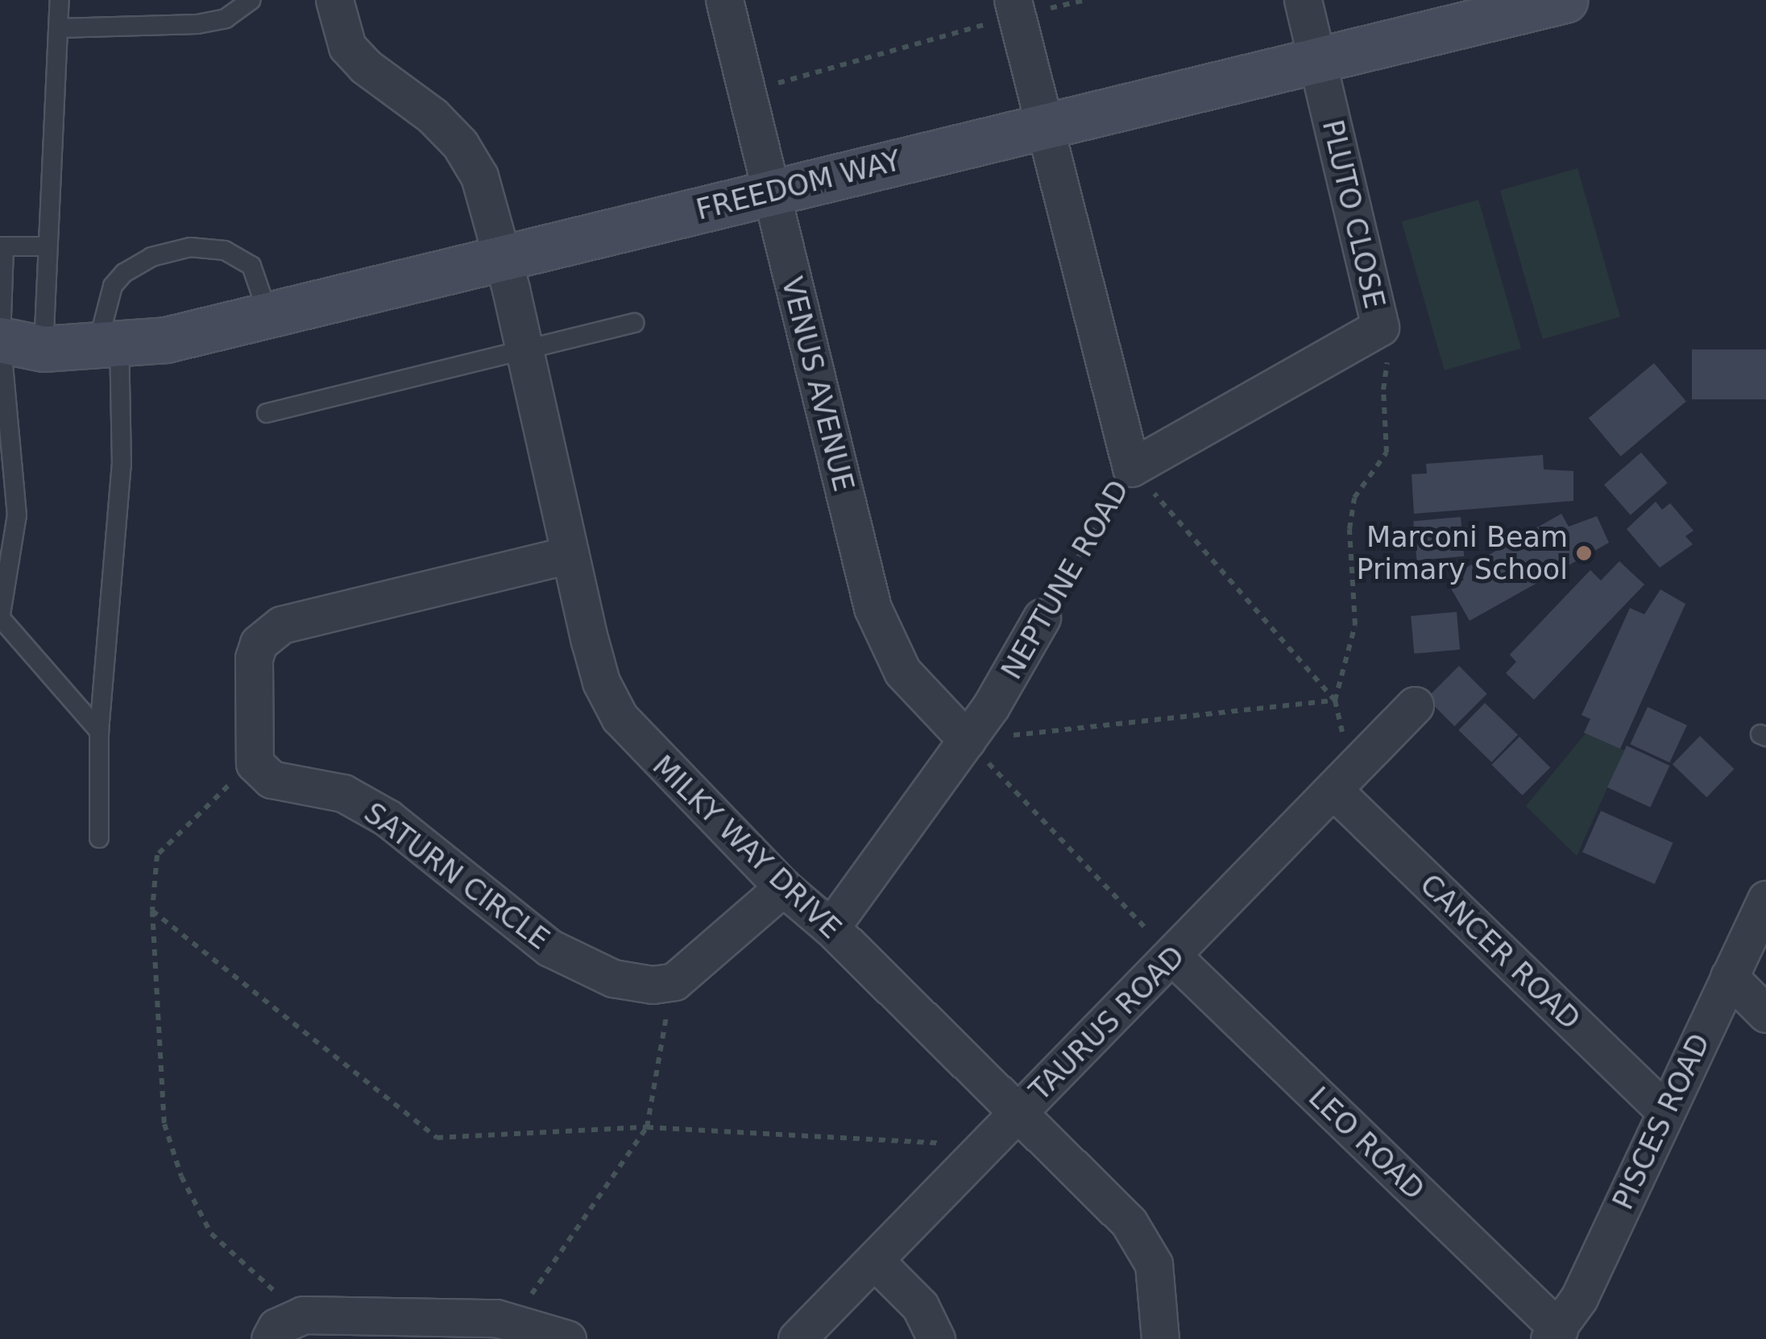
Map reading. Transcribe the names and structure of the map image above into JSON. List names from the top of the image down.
{
  "streets": {
    "street": [
      "FREEDOM WAY",
      "PLUTO CLOSE",
      "VENUS AVENUE",
      "NEPTUNE ROAD",
      "MILKY WAY DRIVE",
      "SATURN CIRCLE",
      "CANCER ROAD",
      "TAURUS ROAD",
      "PISCES ROAD",
      "LEO ROAD"
    ]
  },
  "crossings": [
    ["FREEDOM WAY", "PLUTO CLOSE"],
    ["FREEDOM WAY", "VENUS AVENUE"],
    ["FREEDOM WAY", "NEPTUNE ROAD"],
    ["FREEDOM WAY", "MILKY WAY DRIVE"],
    ["PLUTO CLOSE", "NEPTUNE ROAD"],
    ["VENUS AVENUE", "NEPTUNE ROAD"],
    ["NEPTUNE ROAD", "MILKY WAY DRIVE"],
    ["MILKY WAY DRIVE", "SATURN CIRCLE"],
    ["MILKY WAY DRIVE", "TAURUS ROAD"],
    ["CANCER ROAD", "TAURUS ROAD"],
    ["CANCER ROAD", "PISCES ROAD"],
    ["TAURUS ROAD", "LEO ROAD"],
    ["PISCES ROAD", "LEO ROAD"]
  ],
  "places": ["Marconi Beam Primary School"]
}
